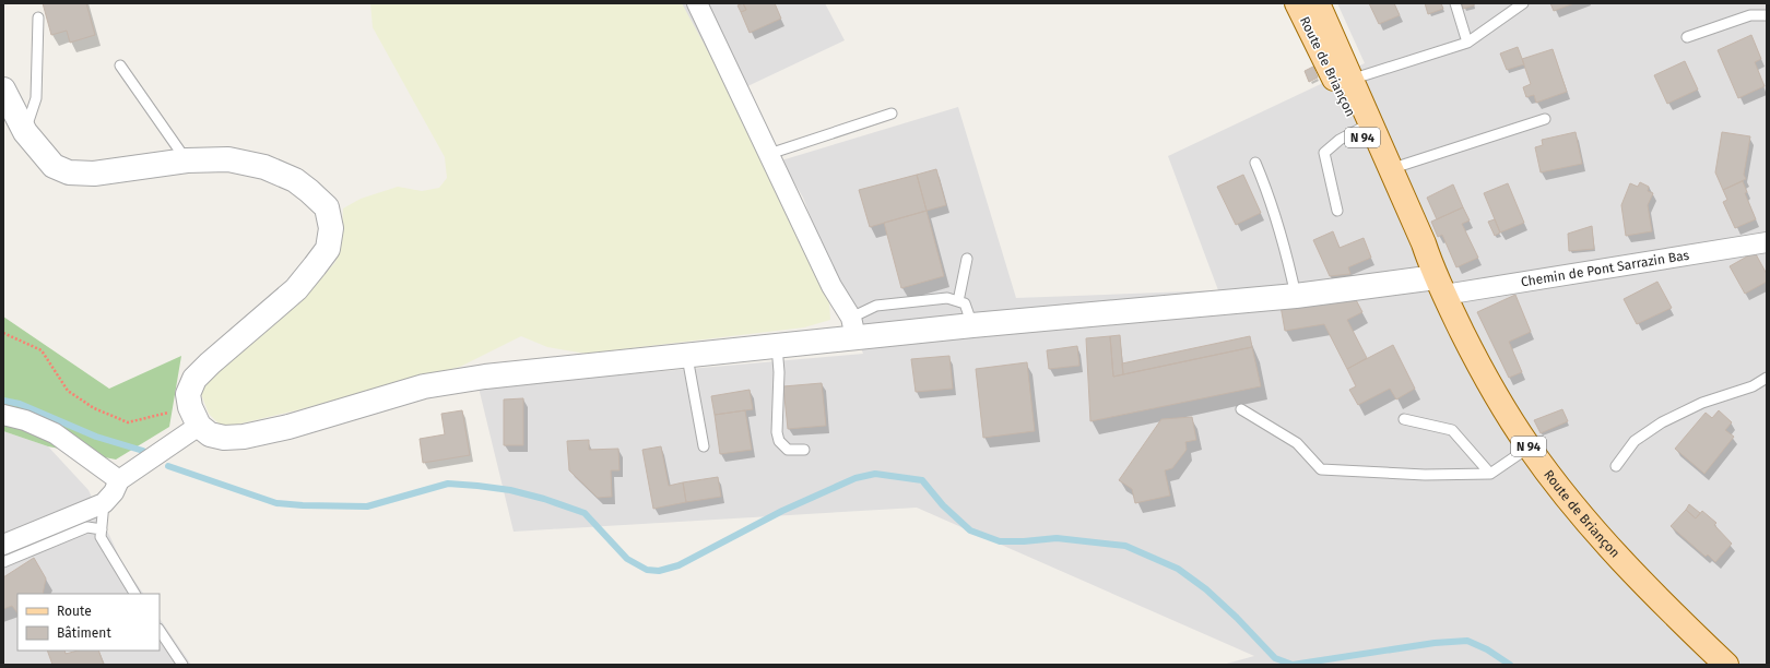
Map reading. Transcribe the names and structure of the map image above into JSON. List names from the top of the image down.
{
  "streets": {
    "main road": ["Route de Briançon", "N 94"],
    "street": ["Chemin de Pont Sarrazin Bas"]
  },
  "crossings": [
    ["Route de Briançon", "Chemin de Pont Sarrazin Bas"]
  ],
  "legend": ["Route", "Bâtiment"]
}
